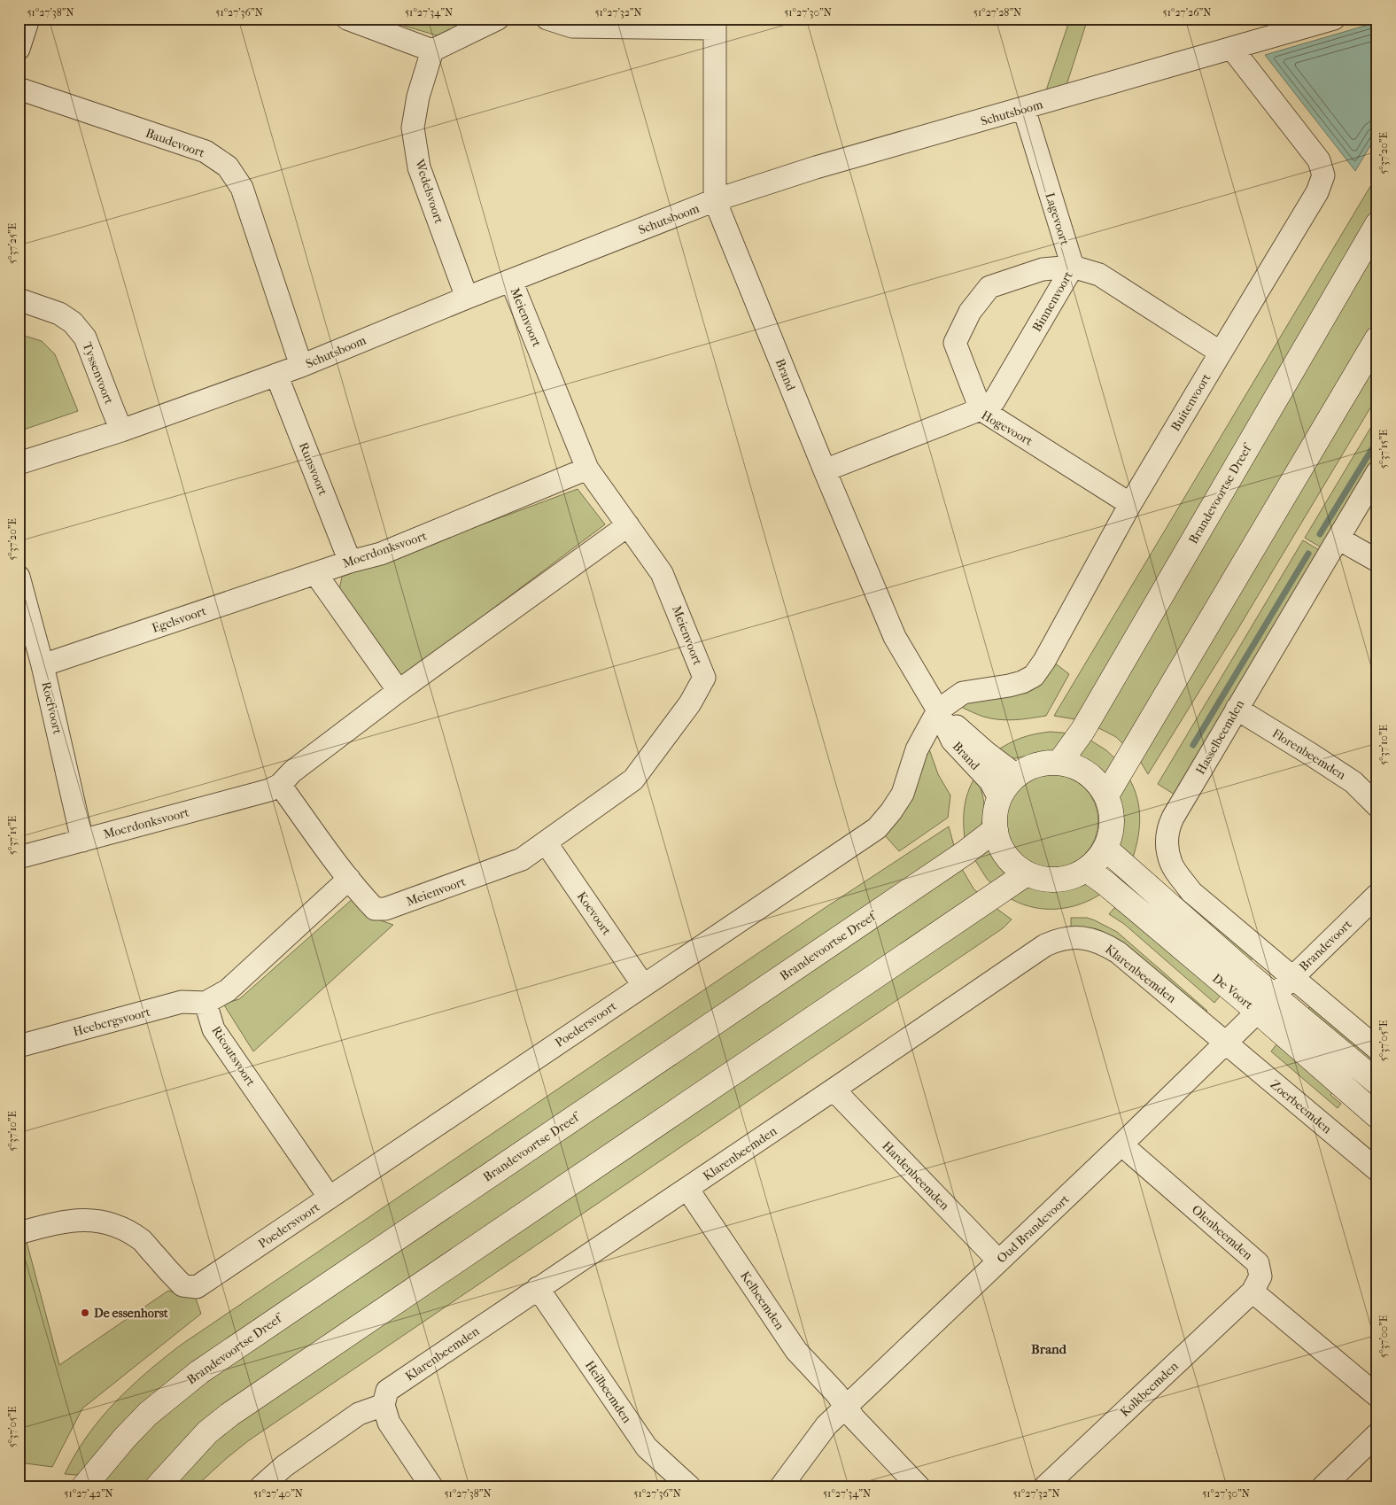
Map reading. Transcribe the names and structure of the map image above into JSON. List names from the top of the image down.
{
  "streets": {
    "main road": ["Brandevoortse Dreef", "De Voort"],
    "street": [
      "Schutsboom",
      "Baudevoort",
      "Wedelsvoort",
      "Lagevoort",
      "Binnenvoort",
      "Meienvoort",
      "Tyssenvoort",
      "Brand",
      "Buitenvoort",
      "Hogevoort",
      "Runsvoort",
      "Moerdonksvoort",
      "Egelsvoort",
      "Roefvoort",
      "Hasselbeemden",
      "Florenbeemden",
      "Koevoort",
      "Brandevoort",
      "Klarenbeemden",
      "Heebergsvoort",
      "Poedersvoort",
      "Ricoutsvoort",
      "Zoerbeemden",
      "Hardenbeemden",
      "Oud Brandevoort",
      "Olenbeemden",
      "Kelbeemden",
      "Kolkbeemden",
      "Heilbeemden"
    ]
  },
  "crossings": [
    ["Schutsboom", "Baudevoort"],
    ["Schutsboom", "Wedelsvoort"],
    ["Schutsboom", "Lagevoort"],
    ["Schutsboom", "Meienvoort"],
    ["Schutsboom", "Tyssenvoort"],
    ["Schutsboom", "Brand"],
    ["Schutsboom", "Buitenvoort"],
    ["Schutsboom", "Runsvoort"],
    ["Lagevoort", "Binnenvoort"],
    ["Binnenvoort", "Hogevoort"],
    ["Meienvoort", "Moerdonksvoort"],
    ["Meienvoort", "Koevoort"],
    ["Brand", "Buitenvoort"],
    ["Brand", "Hogevoort"],
    ["Brand", "Brandevoortse Dreef"],
    ["Brand", "De Voort"],
    ["Brand", "Poedersvoort"],
    ["Buitenvoort", "Hogevoort"],
    ["Buitenvoort", "Poedersvoort"],
    ["Runsvoort", "Moerdonksvoort"],
    ["Brandevoortse Dreef", "De Voort"],
    ["Moerdonksvoort", "Egelsvoort"],
    ["Moerdonksvoort", "Roefvoort"],
    ["Egelsvoort", "Roefvoort"],
    ["Hasselbeemden", "Florenbeemden"],
    ["Hasselbeemden", "Brandevoort"],
    ["Hasselbeemden", "Oud Brandevoort"],
    ["Koevoort", "Poedersvoort"],
    ["Brandevoort", "Oud Brandevoort"],
    ["Klarenbeemden", "Zoerbeemden"],
    ["Klarenbeemden", "Hardenbeemden"],
    ["Klarenbeemden", "Oud Brandevoort"],
    ["Klarenbeemden", "Kelbeemden"],
    ["Klarenbeemden", "Heilbeemden"],
    ["De Voort", "Oud Brandevoort"],
    ["Heebergsvoort", "Ricoutsvoort"],
    ["Poedersvoort", "Ricoutsvoort"],
    ["Zoerbeemden", "Oud Brandevoort"],
    ["Hardenbeemden", "Oud Brandevoort"],
    ["Oud Brandevoort", "Olenbeemden"],
    ["Oud Brandevoort", "Kelbeemden"],
    ["Olenbeemden", "Kolkbeemden"]
  ],
  "districts": ["Brand"],
  "places": ["De essenhorst"],
  "coordinates": [
    "51°27'38\"N",
    "51°27'36\"N",
    "51°27'34\"N",
    "51°27'32\"N",
    "51°27'30\"N",
    "51°27'28\"N",
    "51°27'26\"N",
    "5°37'20\"E",
    "5°37'25\"E",
    "5°37'15\"E",
    "5°37'10\"E",
    "5°37'05\"E",
    "5°37'00\"E",
    "51°27'42\"N",
    "51°27'40\"N"
  ]
}
